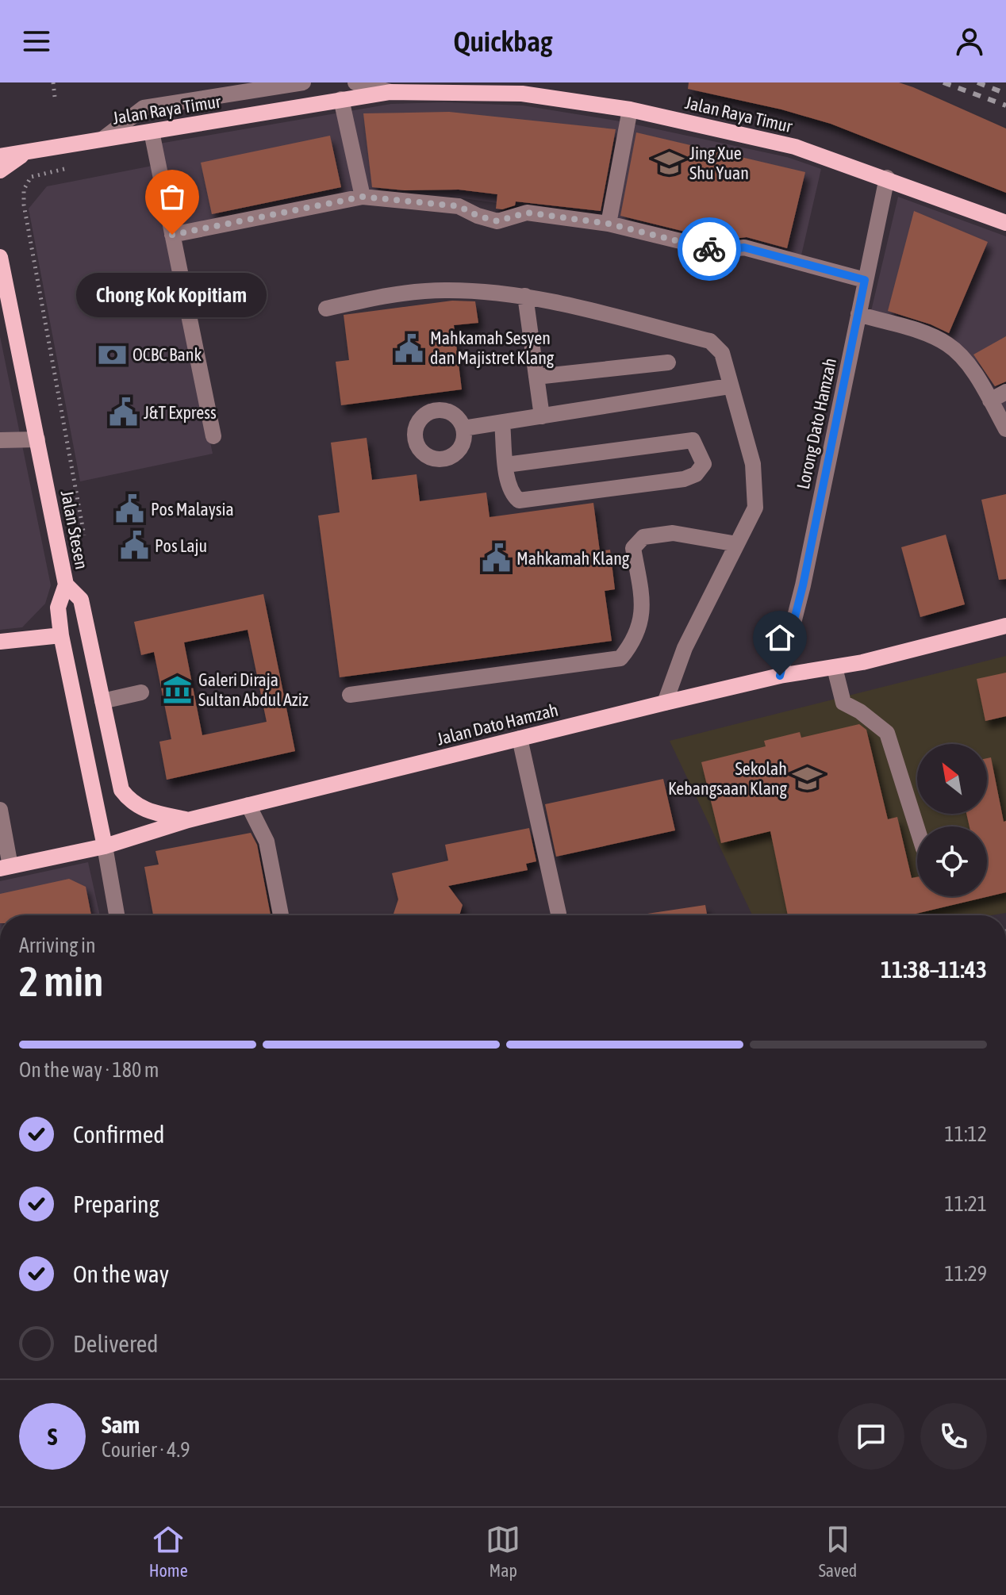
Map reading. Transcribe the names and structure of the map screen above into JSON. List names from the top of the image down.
{
  "streets": {
    "main road": ["Jalan Raya Timur", "Jalan Stesen", "Jalan Dato Hamzah"],
    "street": ["Lorong Dato Hamzah"]
  },
  "crossings": [
    ["Jalan Raya Timur", "Lorong Dato Hamzah"],
    ["Lorong Dato Hamzah", "Jalan Dato Hamzah"],
    ["Jalan Stesen", "Jalan Dato Hamzah"]
  ],
  "places": {
    "school or university": ["Jing Xue Shu Yuan", "Sekolah Kebangsaan Klang"],
    "other": ["Chong Kok Kopitiam"],
    "public building": [
      "Mahkamah Sesyen dan Majistret Klang",
      "J&T Express",
      "Pos Malaysia",
      "Pos Laju",
      "Mahkamah Klang"
    ],
    "bank": ["OCBC Bank"],
    "museum": ["Galeri Diraja Sultan Abdul Aziz"]
  },
  "north": "top left",
  "page": {
    "header": "Quickbag",
    "bubble": "Chong Kok Kopitiam",
    "heading": ["2 min", "Arriving in", "11:38–11:43"],
    "panel": ["Sam", "Courier · 4.9"],
    "bar": "On the way · 180 m",
    "list": [
      ["Confirmed", "11:12"],
      ["Preparing", "11:21"],
      ["On the way", "11:29"],
      "Delivered"
    ],
    "round": "S",
    "tabs": ["Home", "Map", "Saved"]
  }
}
